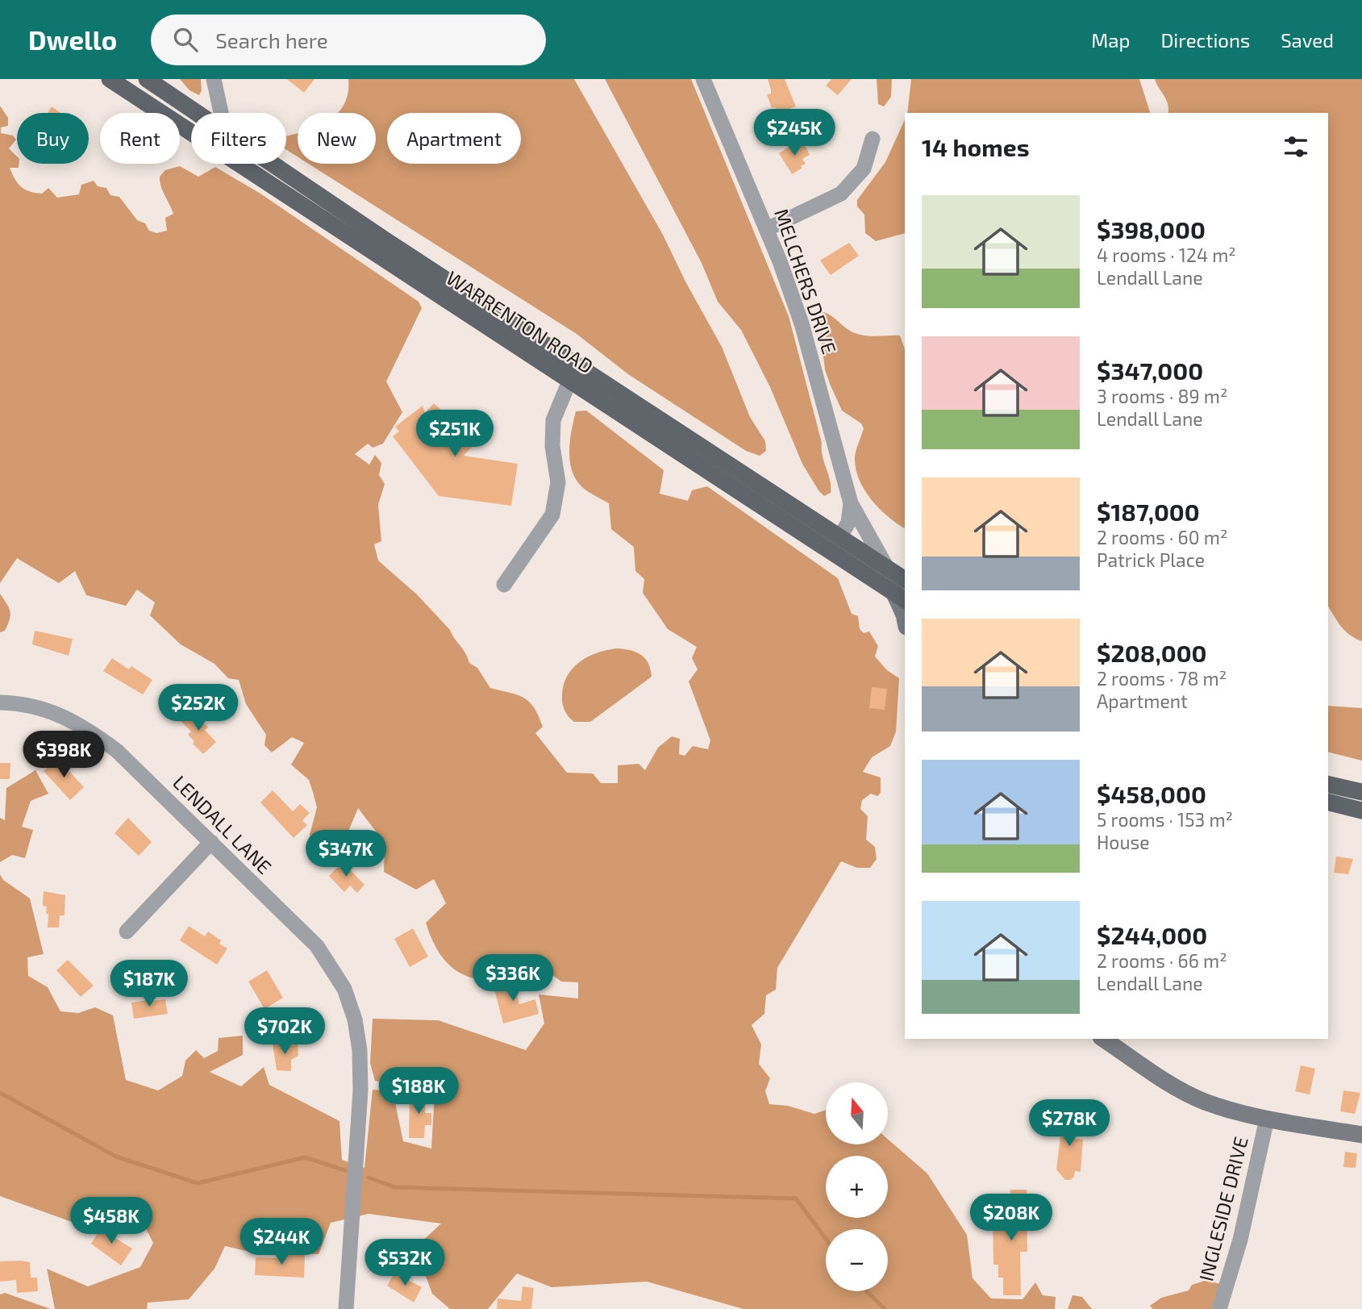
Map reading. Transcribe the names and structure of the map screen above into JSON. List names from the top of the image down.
{
  "streets": {
    "main road": ["WARRENTON ROAD"],
    "street": ["MELCHERS DRIVE", "LENDALL LANE", "INGLESIDE DRIVE"]
  },
  "crossings": [
    ["MELCHERS DRIVE", "WARRENTON ROAD"]
  ],
  "north": "top",
  "page": {
    "header": "Dwello",
    "search": "Search here",
    "nav": ["Map", "Directions", "Saved"],
    "price": [
      "$245K",
      "$251K",
      "$252K",
      "$398K",
      "$347K",
      "$336K",
      "$187K",
      "$702K",
      "$188K",
      "$278K",
      "$208K",
      "$458K",
      "$244K",
      "$532K"
    ],
    "chip": [
      "Buy",
      "Rent",
      "Filters",
      "New",
      "Apartment"
    ],
    "heading": "14 homes",
    "list": [
      {
        "name": "$398,000",
        "note": "4 rooms · 124 m² · Lendall Lane"
      },
      {
        "name": "$347,000",
        "note": "3 rooms · 89 m² · Lendall Lane"
      },
      {
        "name": "$187,000",
        "note": "2 rooms · 60 m² · Patrick Place"
      },
      {
        "name": "$208,000",
        "note": "2 rooms · 78 m² · Apartment"
      },
      {
        "name": "$458,000",
        "note": "5 rooms · 153 m² · House"
      },
      {
        "name": "$244,000",
        "note": "2 rooms · 66 m² · Lendall Lane"
      }
    ],
    "map_buttons": ["+", "−"]
  }
}
